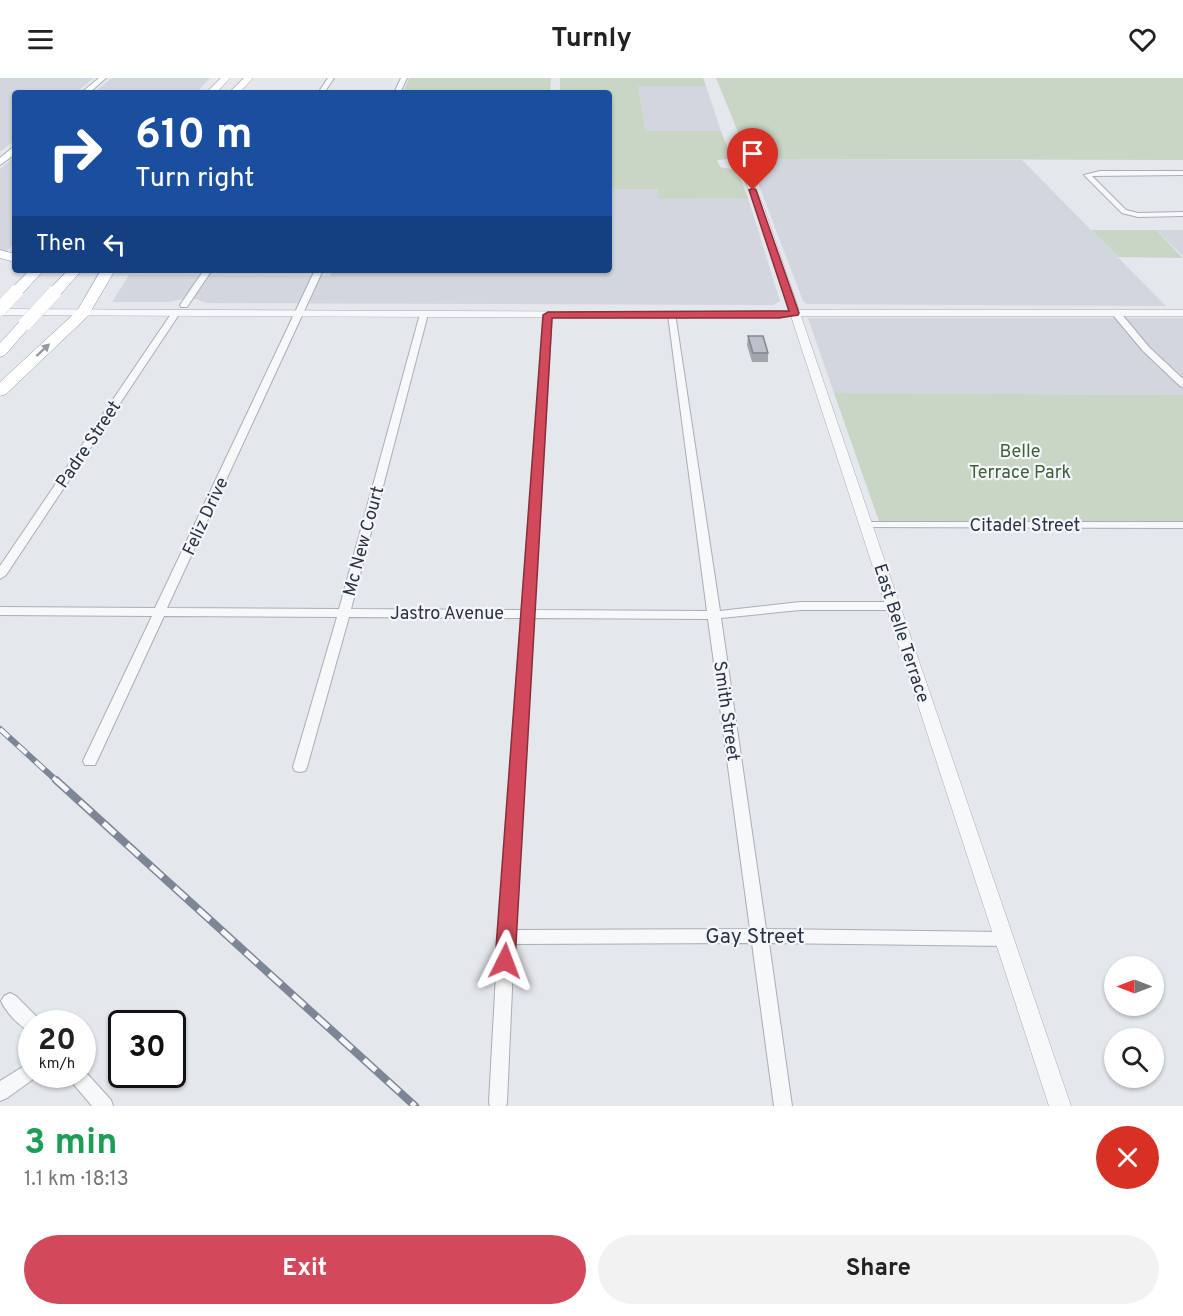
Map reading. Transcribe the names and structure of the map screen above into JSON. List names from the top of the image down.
{
  "streets": {
    "street": [
      "Padre Street",
      "Feliz Drive",
      "Citadel Street",
      "Mc New Court",
      "Jastro Avenue",
      "East Belle Terrace",
      "Smith Street",
      "Gay Street"
    ]
  },
  "crossings": [
    ["Feliz Drive", "Jastro Avenue"],
    ["Citadel Street", "East Belle Terrace"],
    ["Mc New Court", "Jastro Avenue"],
    ["Jastro Avenue", "East Belle Terrace"],
    ["Jastro Avenue", "Smith Street"],
    ["East Belle Terrace", "Gay Street"],
    ["Smith Street", "Gay Street"]
  ],
  "parks": ["Belle Terrace Park"],
  "north": "left",
  "page": {
    "header": "Turnly",
    "turn": ["610 m", "Turn right"],
    "then": "Then",
    "speed": "20 km/h",
    "limit": "30",
    "heading": ["3 min", "1.1 km · 18:13"],
    "buttons": ["Exit", "Share"]
  }
}
